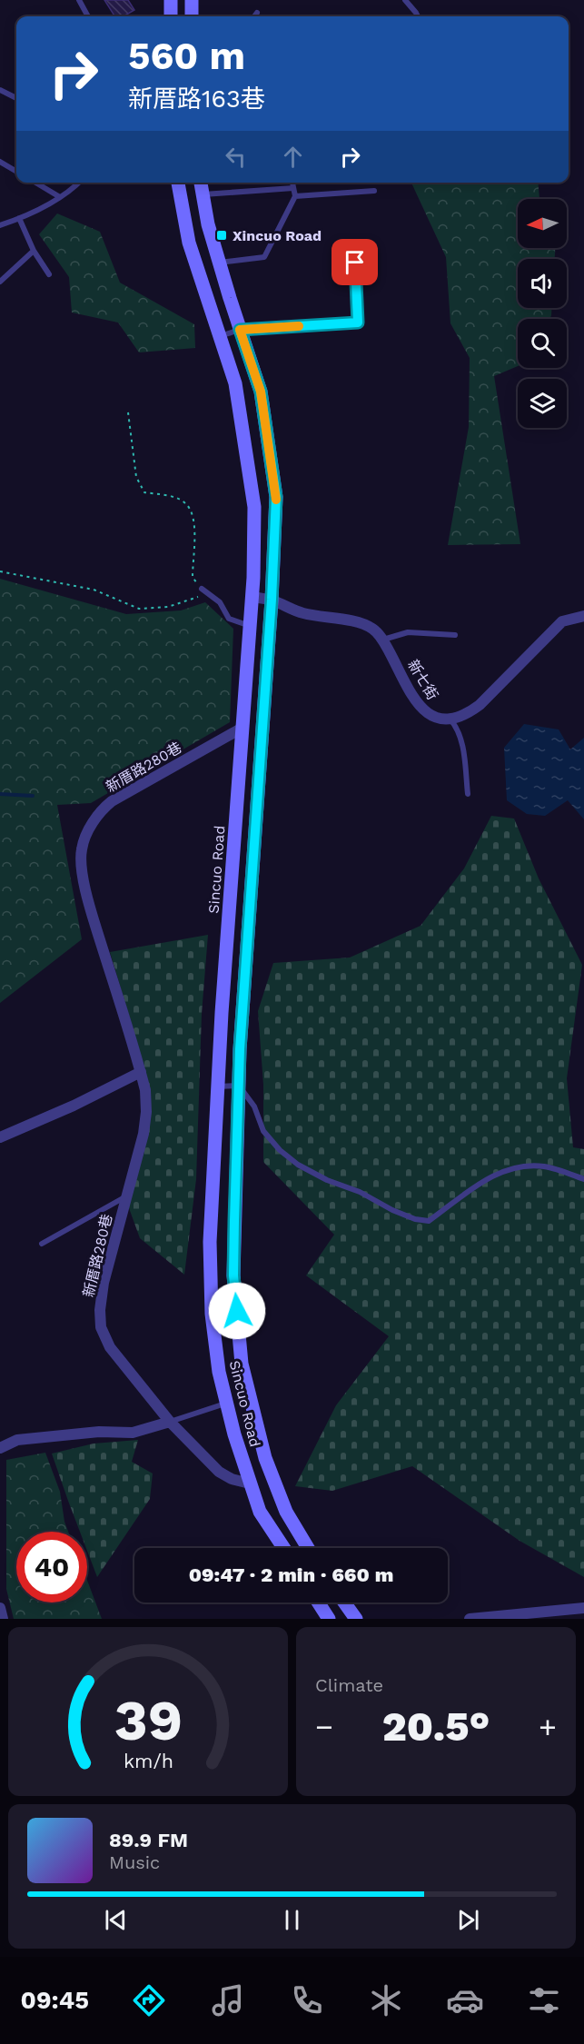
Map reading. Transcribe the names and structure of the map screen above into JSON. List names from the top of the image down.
{
  "streets": {
    "street": ["新七街", "新厝路280巷", "Sincuo Road"]
  },
  "crossings": [
    ["新七街", "Sincuo Road"],
    ["新厝路280巷", "Sincuo Road"]
  ],
  "places": {
    "transit": ["Xincuo Road"]
  },
  "north": "left",
  "page": {
    "turn": ["560 m", "新厝路163巷"],
    "limit": "40",
    "trip": "09:47 · 2 min · 660 m",
    "tile": "Climate",
    "heat": ["−", "20.5°", "+"],
    "song": ["89.9 FM", "Music"],
    "tabs": "09:45",
    "gauge": ["39", "km/h"]
  }
}
